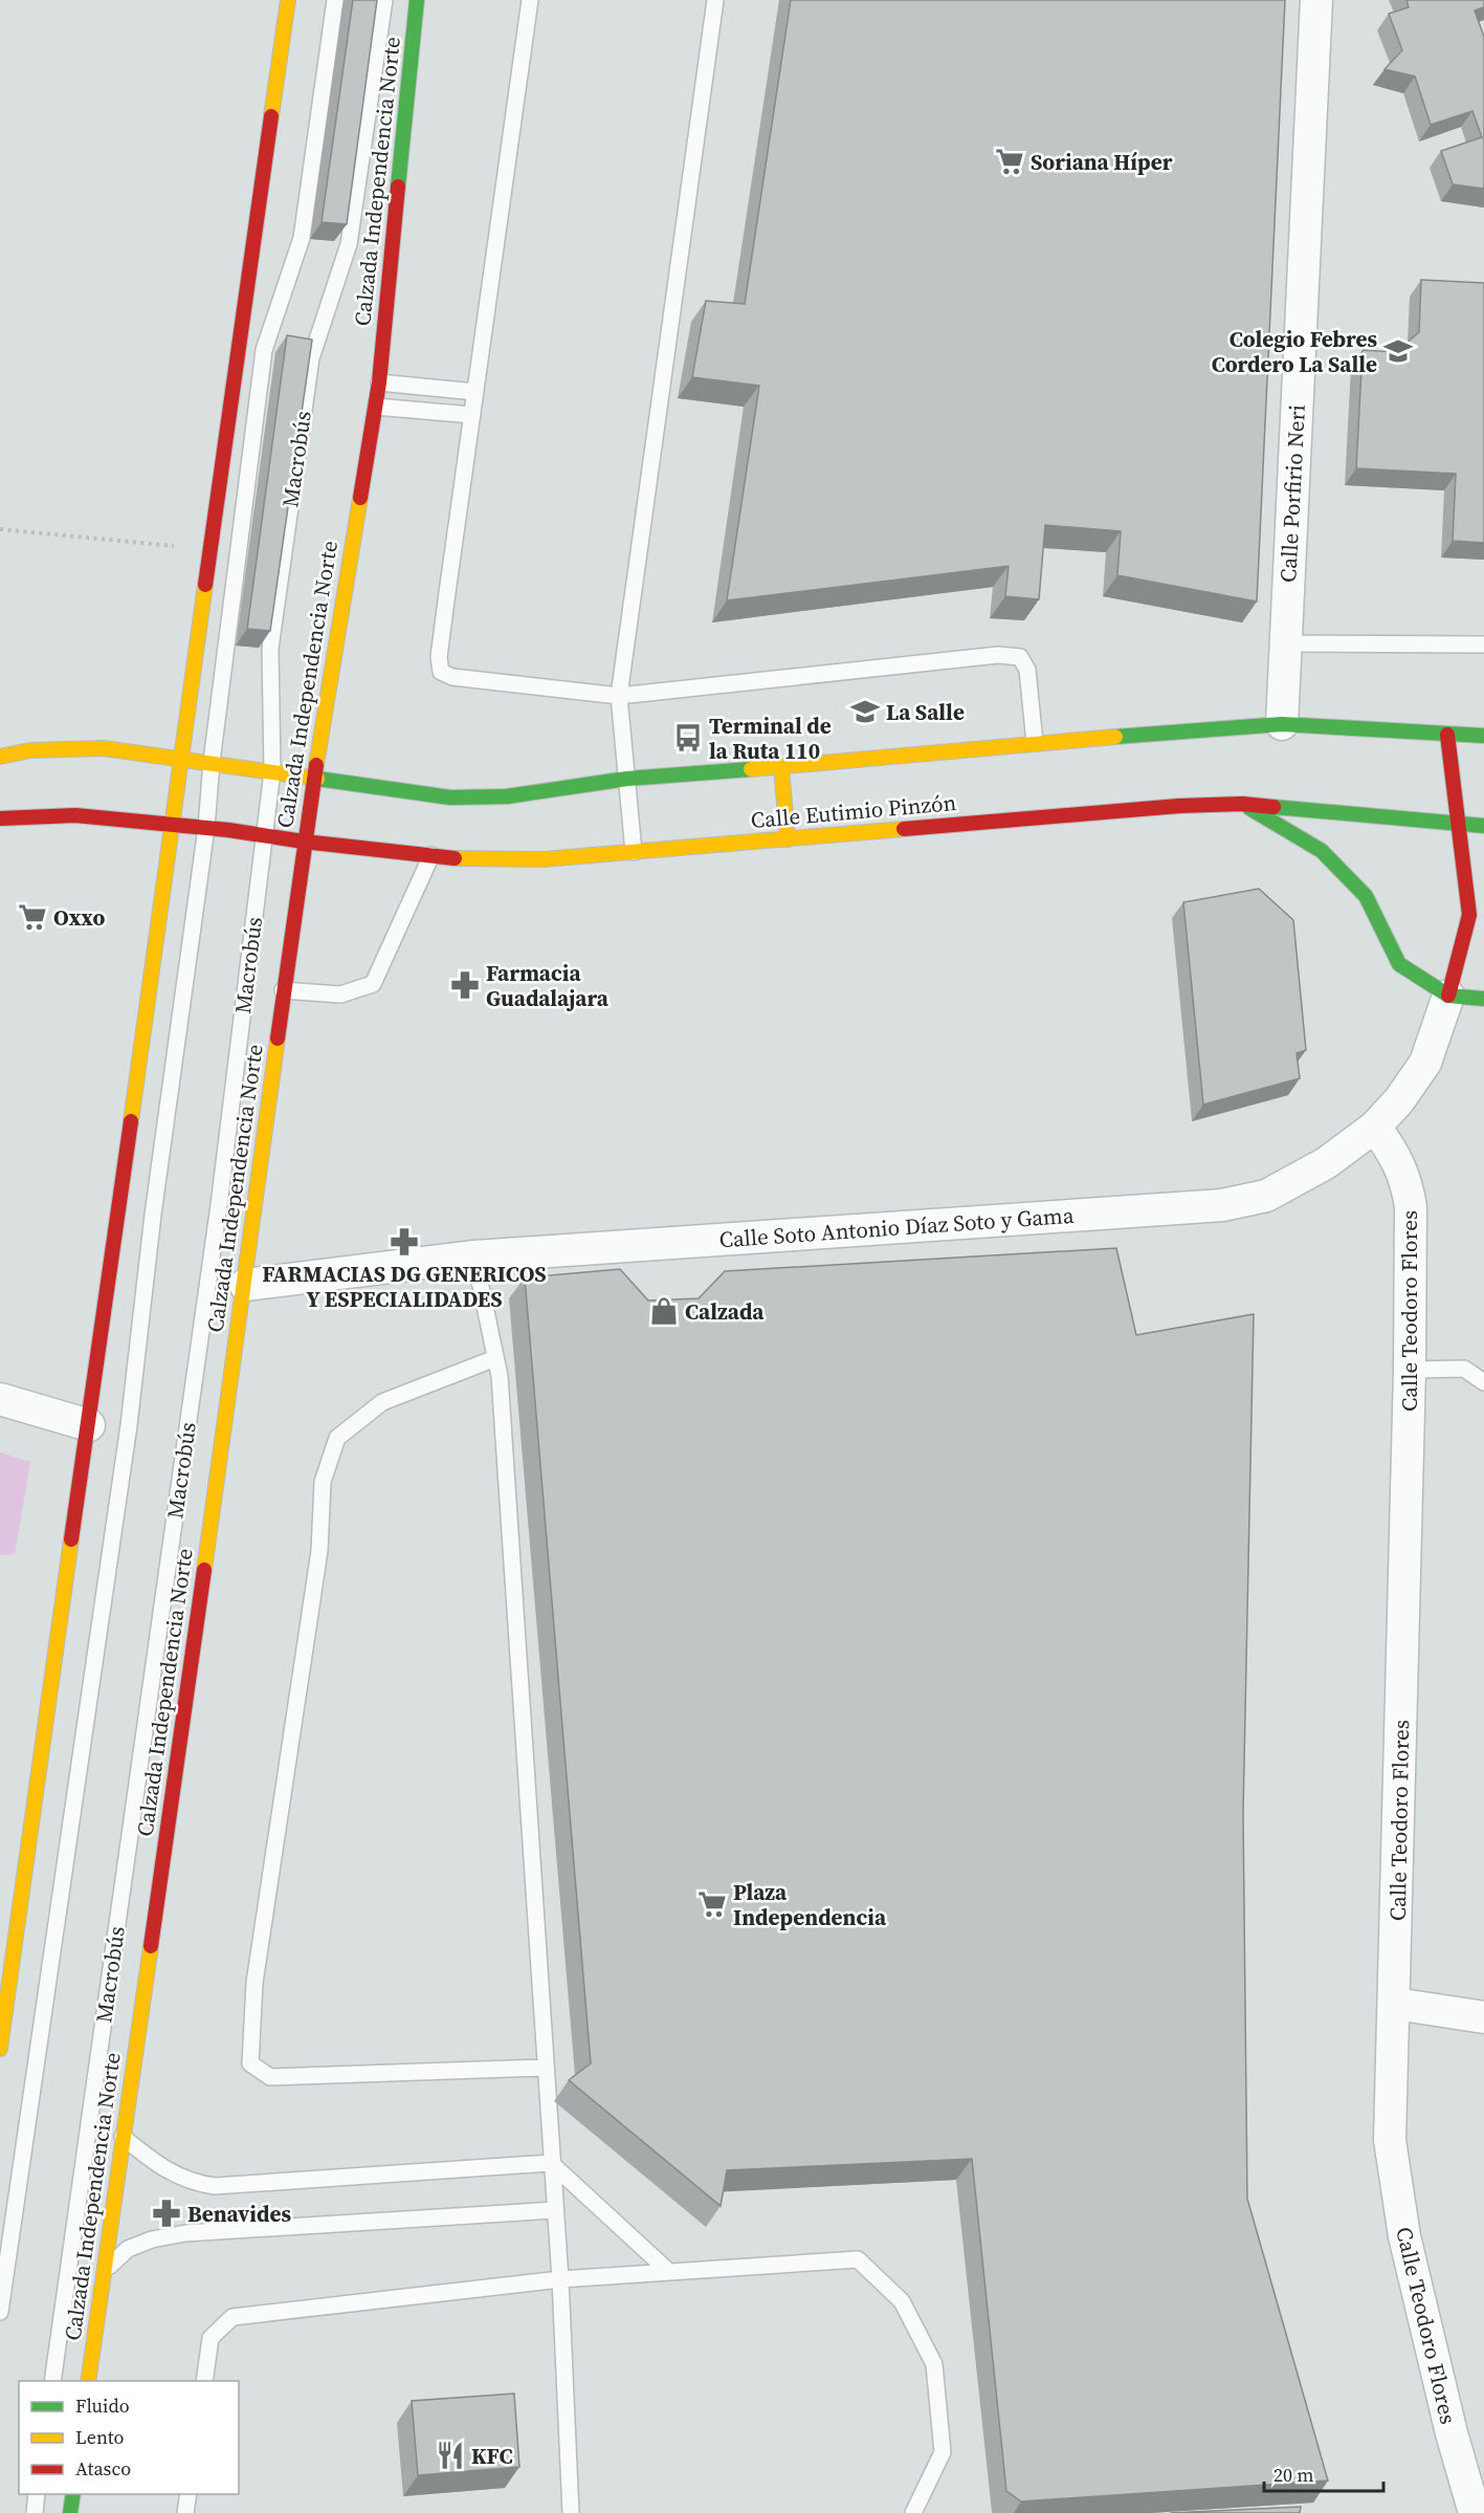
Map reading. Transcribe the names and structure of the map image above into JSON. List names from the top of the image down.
{
  "streets": {
    "main road": ["Calzada Independencia Norte", "Calle Eutimio Pinzón"],
    "street": ["Calle Porfirio Neri", "Calle Soto Antonio Díaz Soto y Gama", "Calle Teodoro Flores"],
    "lane": ["Macrobús"]
  },
  "crossings": [
    ["Calzada Independencia Norte", "Calle Eutimio Pinzón"],
    ["Calzada Independencia Norte", "Calle Soto Antonio Díaz Soto y Gama"],
    ["Macrobús", "Calle Eutimio Pinzón"],
    ["Calle Soto Antonio Díaz Soto y Gama", "Calle Teodoro Flores"]
  ],
  "places": {
    "supermarket": ["Soriana Híper", "Oxxo", "Plaza Independencia"],
    "school or university": ["Colegio Febres Cordero La Salle", "La Salle"],
    "bus stop": ["Terminal de la Ruta 110"],
    "pharmacy": ["Farmacia Guadalajara", "FARMACIAS DG GENERICOS Y ESPECIALIDADES", "Benavides"],
    "shop": ["Calzada"],
    "restaurant": ["KFC"]
  },
  "legend": ["Fluido", "Lento", "Atasco"],
  "scale_bar": "20 m"
}
